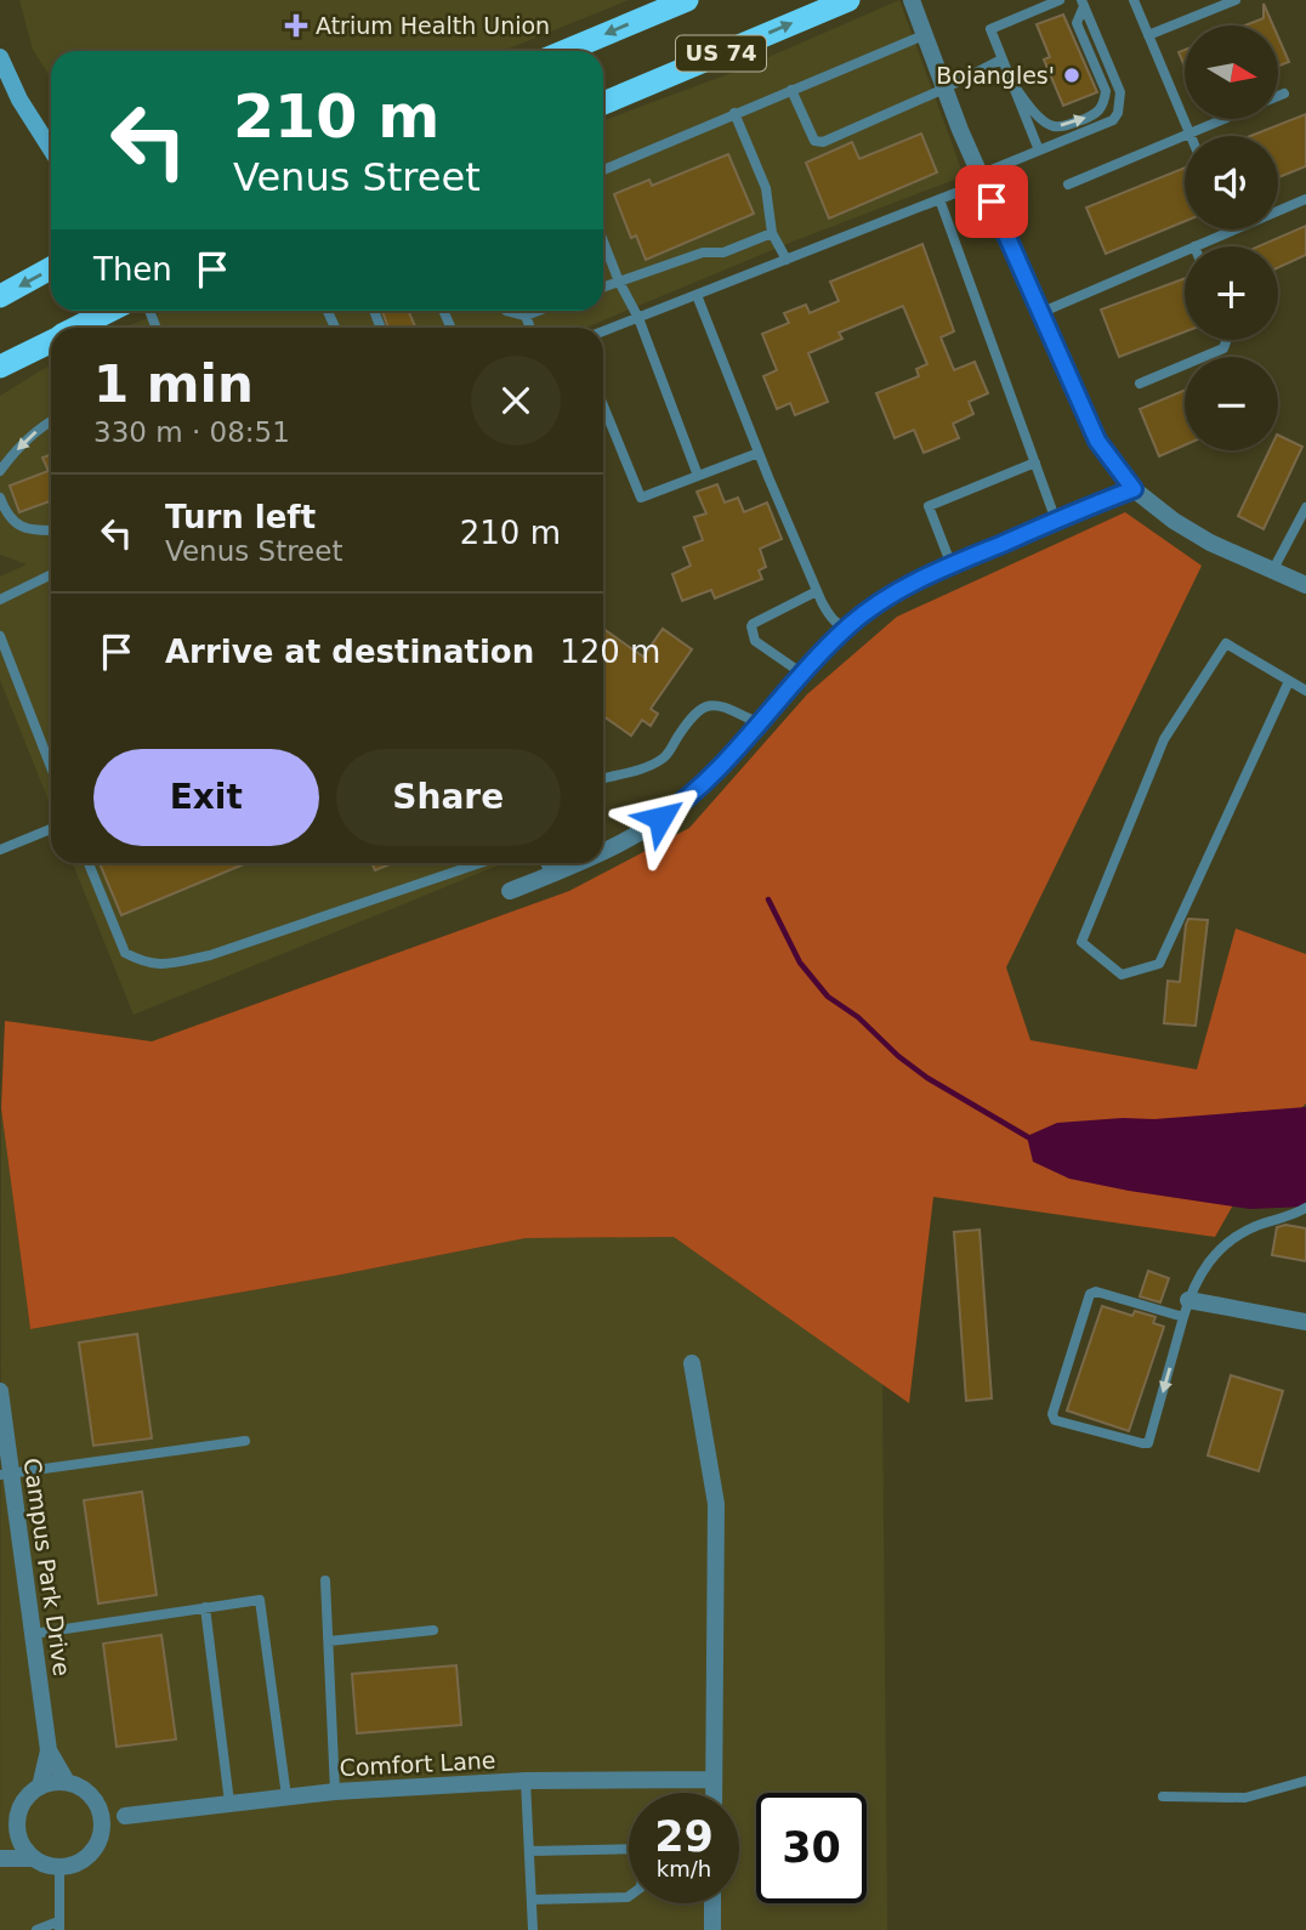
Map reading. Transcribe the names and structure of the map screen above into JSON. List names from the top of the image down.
{
  "streets": {
    "highway": ["US 74"],
    "street": ["Campus Park Drive", "Comfort Lane"]
  },
  "crossings": [
    ["Campus Park Drive", "Comfort Lane"]
  ],
  "places": {
    "health": ["Atrium Health Union"],
    "other": ["Bojangles'"]
  },
  "north": "right",
  "page": {
    "map_buttons": ["+", "−"],
    "turn": ["210 m", "Venus Street"],
    "then": "Then",
    "heading": ["1 min", "330 m · 08:51"],
    "list": [
      {
        "name": "Turn left",
        "note": "Venus Street",
        "value": "210 m"
      },
      {
        "name": "Arrive at destination",
        "value": "120 m"
      }
    ],
    "buttons": ["Exit", "Share"],
    "speed": "29 km/h",
    "limit": "30"
  }
}
